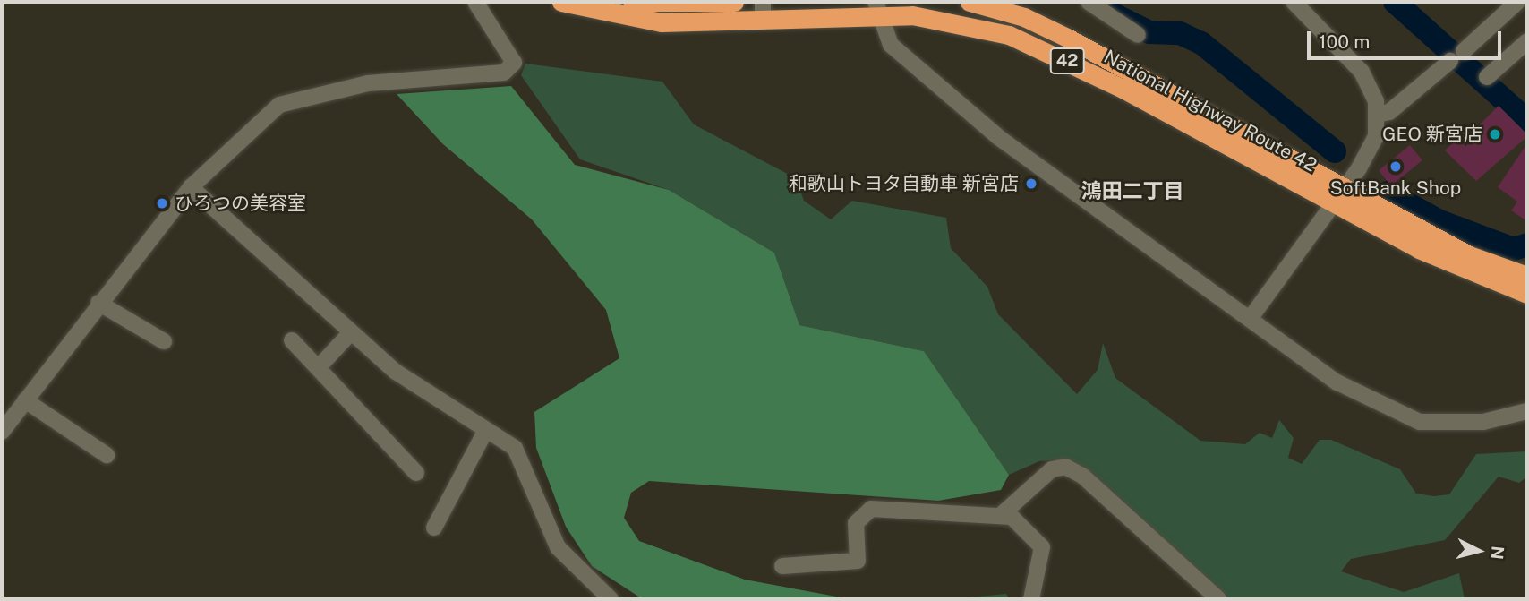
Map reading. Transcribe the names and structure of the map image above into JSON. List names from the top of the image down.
{
  "streets": {
    "highway": ["42", "National Highway Route 42"]
  },
  "districts": ["鴻田二丁目"],
  "places": [
    "GEO 新宮店",
    "SoftBank Shop",
    "和歌山トヨタ自動車 新宮店",
    "ひろつの美容室"
  ],
  "scale_bar": "100 m",
  "north": "right"
}
